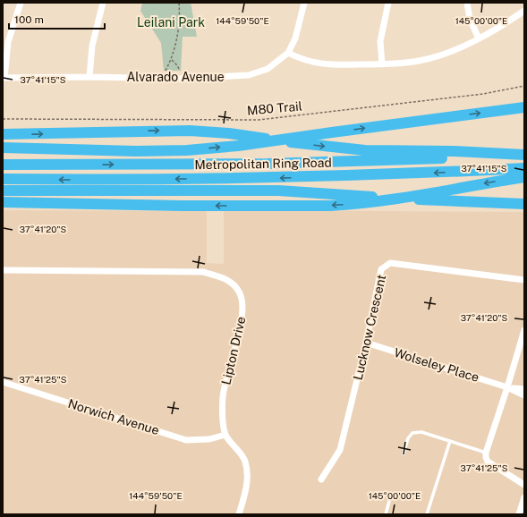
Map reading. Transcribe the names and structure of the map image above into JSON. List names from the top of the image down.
{
  "streets": {
    "highway": ["Metropolitan Ring Road"],
    "street": [
      "Alvarado Avenue",
      "Lucknow Crescent",
      "Lipton Drive",
      "Wolseley Place",
      "Norwich Avenue"
    ],
    "path": ["M80 Trail"]
  },
  "crossings": [
    ["Lucknow Crescent", "Wolseley Place"],
    ["Lipton Drive", "Norwich Avenue"]
  ],
  "parks": ["Leilani Park"],
  "scale_bar": "100 m",
  "coordinates": [
    "144°59'50\"E",
    "145°00'00\"E",
    "37°41'15\"S",
    "37°41'20\"S",
    "37°41'25\"S"
  ]
}
